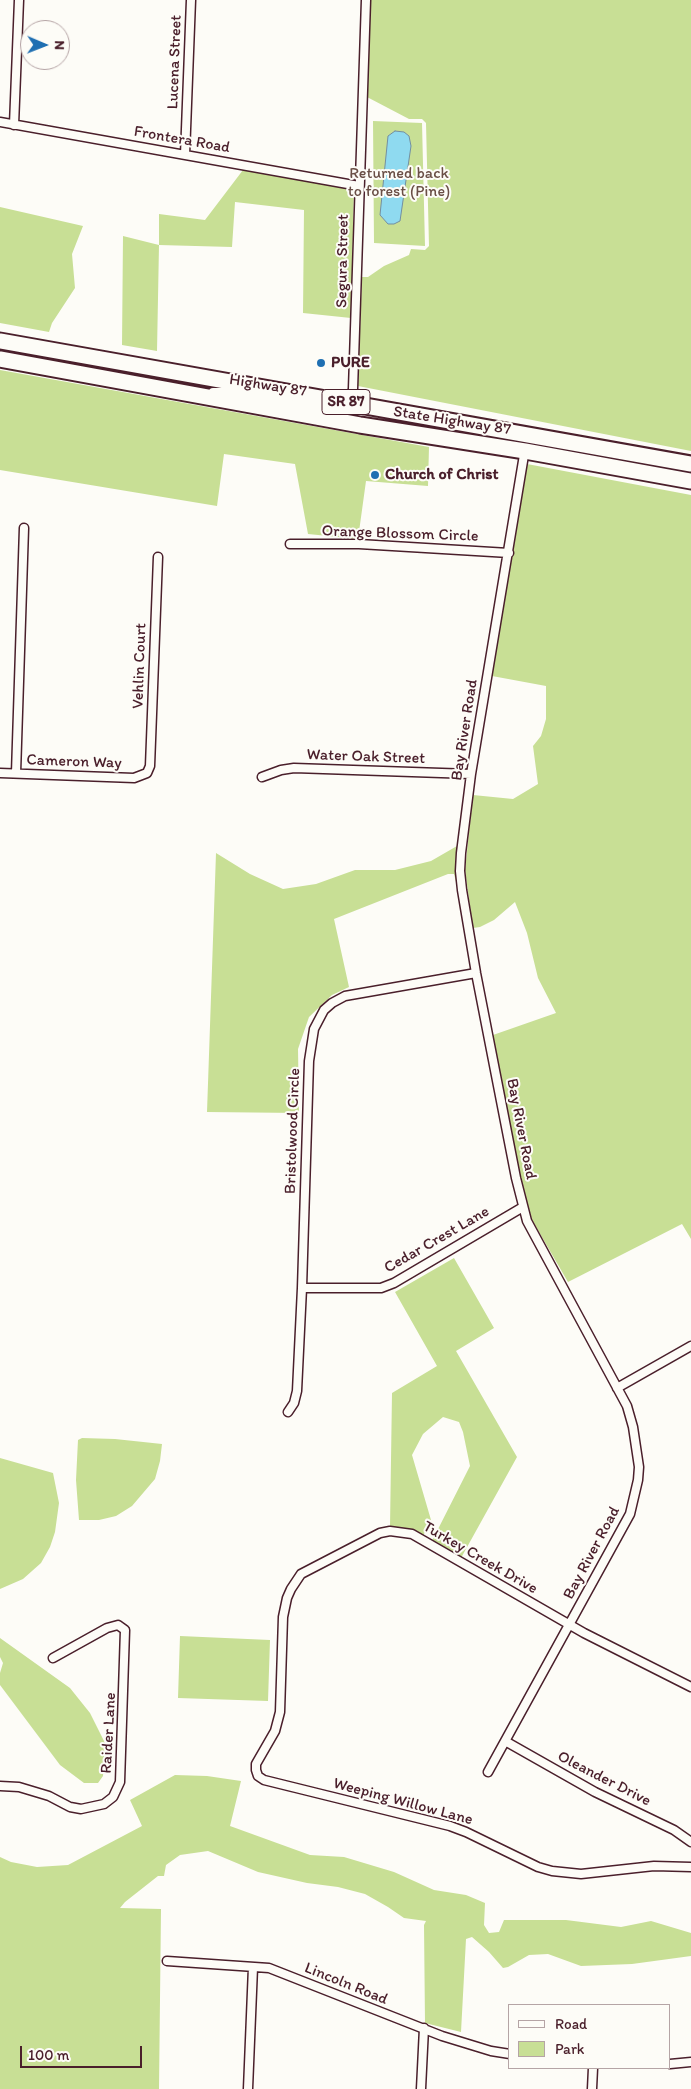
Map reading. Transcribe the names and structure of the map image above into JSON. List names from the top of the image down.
{
  "streets": {
    "highway": ["SR 87", "State Highway 87"],
    "street": [
      "Lucena Street",
      "Frontera Road",
      "Segura Street",
      "Highway 87",
      "Orange Blossom Circle",
      "Vehlin Court",
      "Bay River Road",
      "Water Oak Street",
      "Cameron Way",
      "Bristolwood Circle",
      "Cedar Crest Lane",
      "Turkey Creek Drive",
      "Raider Lane",
      "Oleander Drive",
      "Weeping Willow Lane",
      "Lincoln Road"
    ]
  },
  "crossings": [
    ["Lucena Street", "Frontera Road"],
    ["Frontera Road", "Segura Street"],
    ["Segura Street", "Highway 87"],
    ["Segura Street", "SR 87"],
    ["Highway 87", "SR 87"],
    ["Highway 87", "State Highway 87"],
    ["SR 87", "Bay River Road"],
    ["State Highway 87", "Bay River Road"],
    ["Orange Blossom Circle", "Bay River Road"],
    ["Vehlin Court", "Cameron Way"],
    ["Bay River Road", "Water Oak Street"],
    ["Bay River Road", "Bristolwood Circle"],
    ["Bay River Road", "Cedar Crest Lane"],
    ["Bay River Road", "Turkey Creek Drive"],
    ["Bay River Road", "Oleander Drive"],
    ["Bristolwood Circle", "Cedar Crest Lane"],
    ["Turkey Creek Drive", "Weeping Willow Lane"]
  ],
  "parks": ["Returned back to forest (Pine)"],
  "places": ["PURE", "Church of Christ"],
  "legend": ["Road", "Park"],
  "scale_bar": "100 m",
  "north": "right"
}
